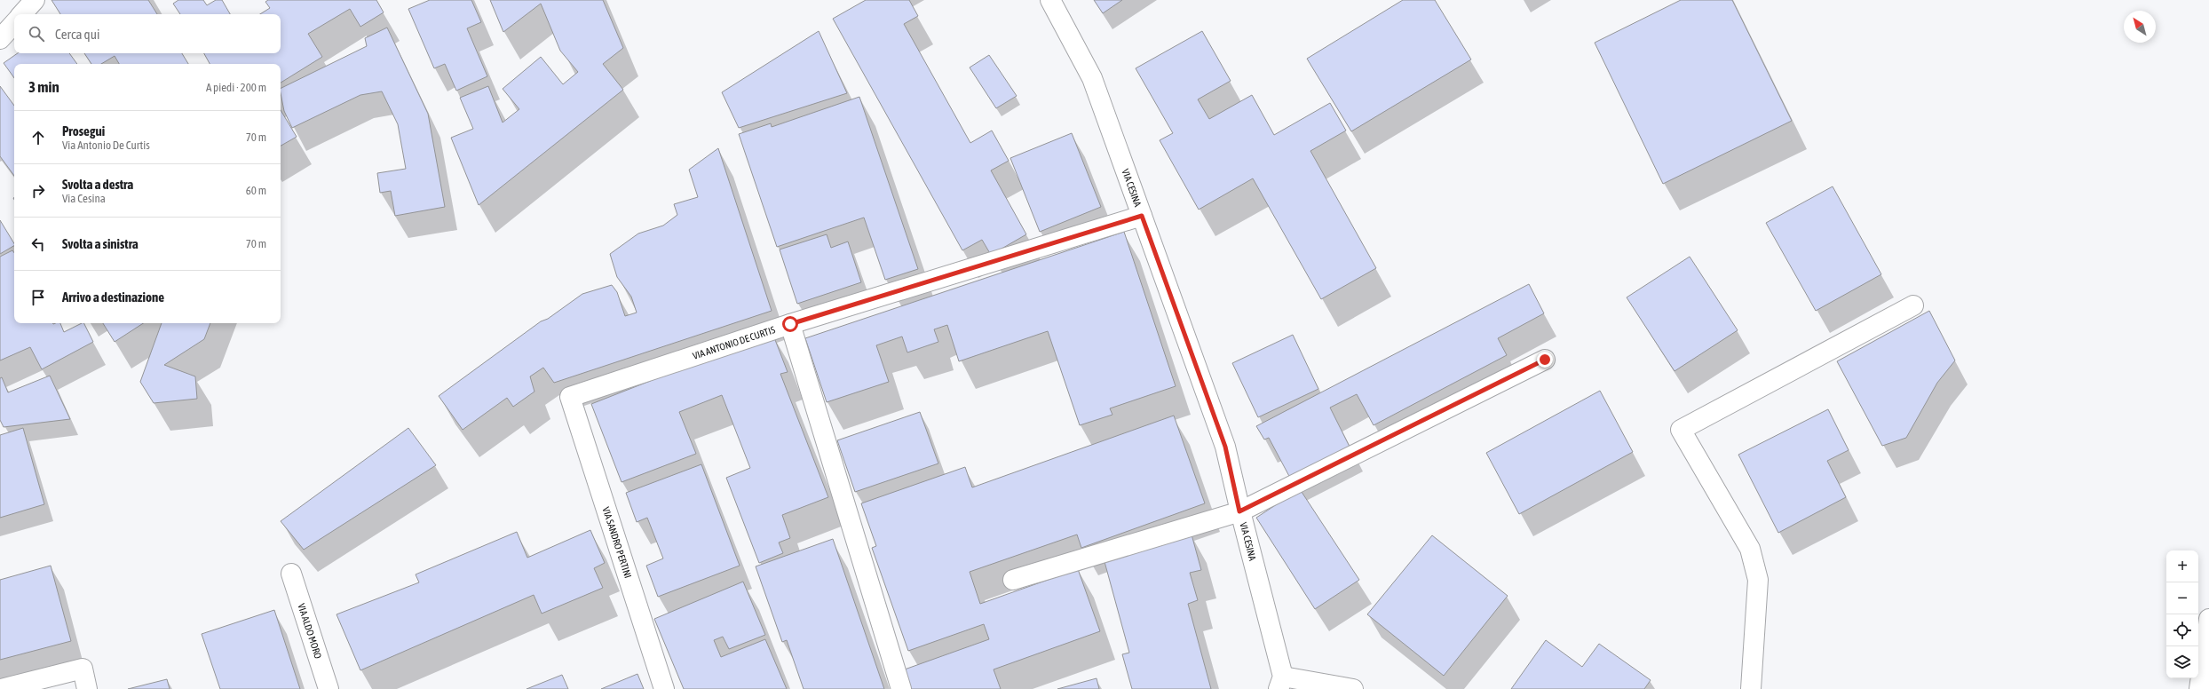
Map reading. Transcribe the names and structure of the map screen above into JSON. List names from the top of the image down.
{
  "streets": {
    "street": [
      "VIA CESINA",
      "VIA ANTONIO DE CURTIS",
      "VIA SANDRO PERTINI",
      "VIA ALDO MORO"
    ]
  },
  "crossings": [
    ["VIA CESINA", "VIA ANTONIO DE CURTIS"],
    ["VIA ANTONIO DE CURTIS", "VIA SANDRO PERTINI"]
  ],
  "north": "top left",
  "page": {
    "search": "Cerca qui",
    "heading": ["3 min", "A piedi · 200 m"],
    "list": [
      ["Prosegui", "Via Antonio De Curtis", "70 m"],
      ["Svolta a destra", "Via Cesina", "60 m"],
      ["Svolta a sinistra", "70 m"],
      "Arrivo a destinazione"
    ],
    "map_buttons": ["+", "−"]
  }
}
